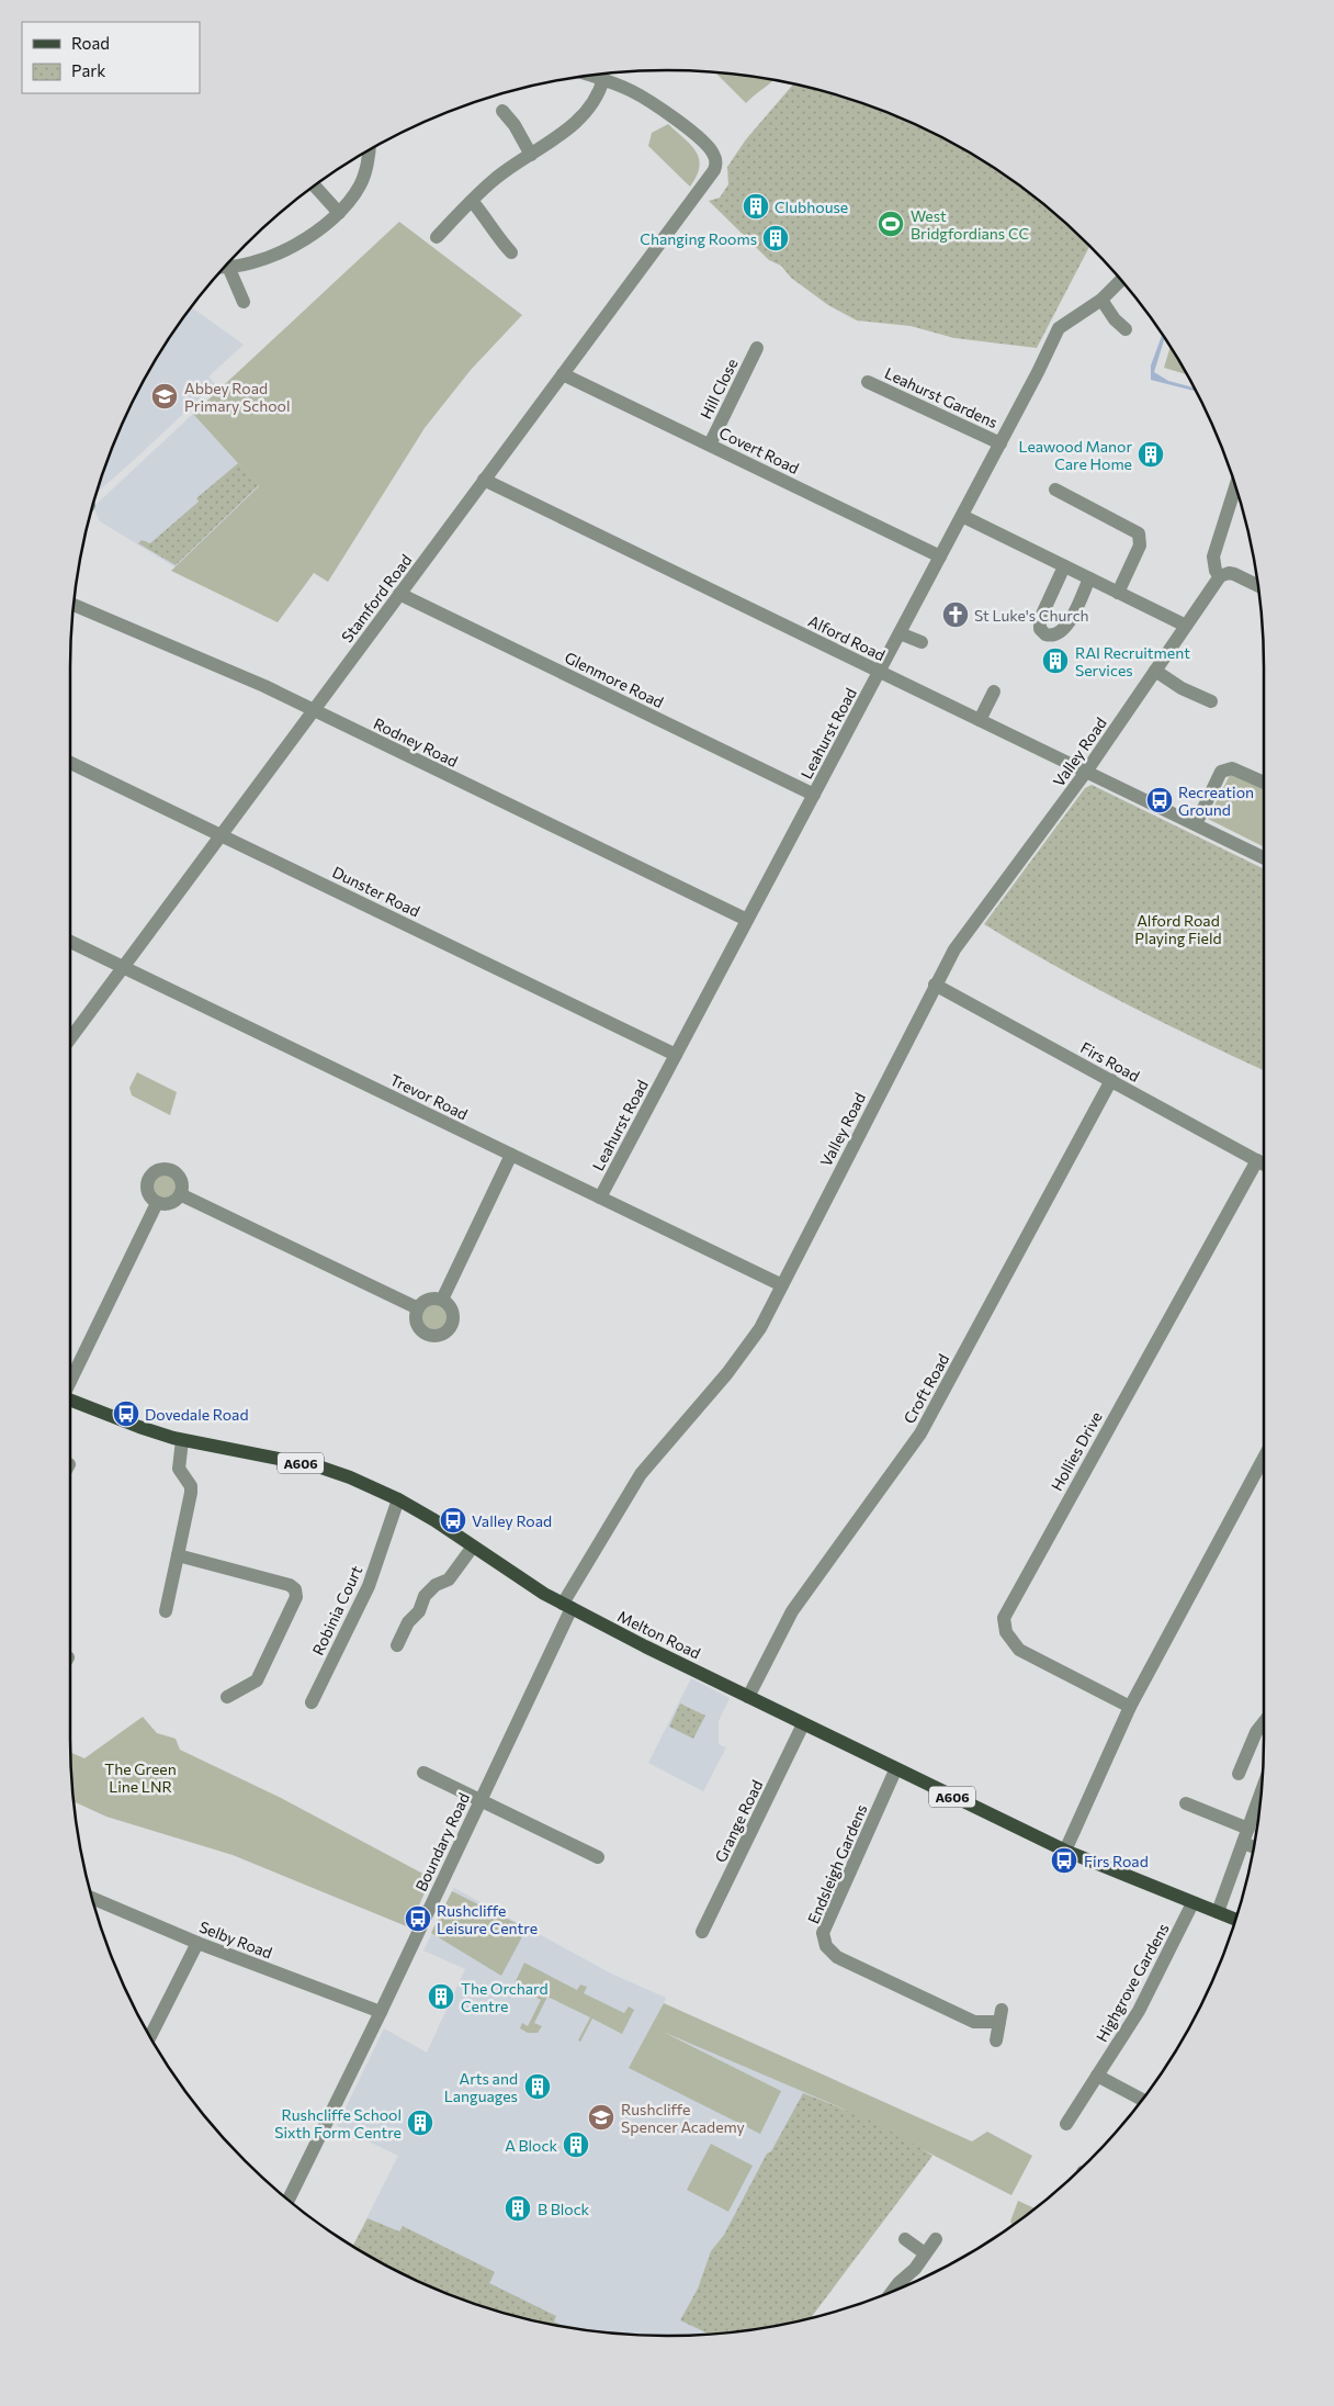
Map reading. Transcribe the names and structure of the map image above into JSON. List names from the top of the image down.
{
  "streets": {
    "main road": ["A606", "Melton Road"],
    "street": [
      "Hill Close",
      "Leahurst Gardens",
      "Covert Road",
      "Stamford Road",
      "Alford Road",
      "Glenmore Road",
      "Leahurst Road",
      "Rodney Road",
      "Valley Road",
      "Dunster Road",
      "Firs Road",
      "Trevor Road",
      "Croft Road",
      "Hollies Drive",
      "Robinia Court",
      "Grange Road",
      "Boundary Road",
      "Endsleigh Gardens",
      "Selby Road",
      "Highgrove Gardens"
    ]
  },
  "crossings": [
    ["Hill Close", "Covert Road"],
    ["Leahurst Gardens", "Leahurst Road"],
    ["Covert Road", "Stamford Road"],
    ["Covert Road", "Leahurst Road"],
    ["Stamford Road", "Alford Road"],
    ["Stamford Road", "Glenmore Road"],
    ["Stamford Road", "Rodney Road"],
    ["Stamford Road", "Dunster Road"],
    ["Stamford Road", "Trevor Road"],
    ["Alford Road", "Leahurst Road"],
    ["Alford Road", "Valley Road"],
    ["Glenmore Road", "Leahurst Road"],
    ["Leahurst Road", "Rodney Road"],
    ["Leahurst Road", "Dunster Road"],
    ["Leahurst Road", "Trevor Road"],
    ["Valley Road", "Firs Road"],
    ["Valley Road", "Trevor Road"],
    ["Valley Road", "Melton Road"],
    ["Valley Road", "Boundary Road"],
    ["Firs Road", "Croft Road"],
    ["Firs Road", "Hollies Drive"],
    ["Croft Road", "Melton Road"],
    ["Robinia Court", "Melton Road"],
    ["Melton Road", "Grange Road"],
    ["Melton Road", "Boundary Road"],
    ["Melton Road", "Endsleigh Gardens"],
    ["Melton Road", "Highgrove Gardens"],
    ["Boundary Road", "Selby Road"]
  ],
  "parks": ["Alford Road Playing Field", "The Green Line LNR"],
  "places": {
    "building": [
      "Clubhouse",
      "Changing Rooms",
      "Leawood Manor Care Home",
      "RAI Recruitment Services",
      "The Orchard Centre",
      "Arts and Languages",
      "Rushcliffe School Sixth Form Centre",
      "A Block",
      "B Block"
    ],
    "sports": ["West Bridgfordians CC"],
    "school or university": ["Abbey Road Primary School", "Rushcliffe Spencer Academy"],
    "church": ["St Luke's Church"],
    "bus stop": [
      "Recreation Ground",
      "Dovedale Road",
      "Valley Road",
      "Firs Road",
      "Rushcliffe Leisure Centre"
    ]
  },
  "legend": ["Road", "Park"]
}
